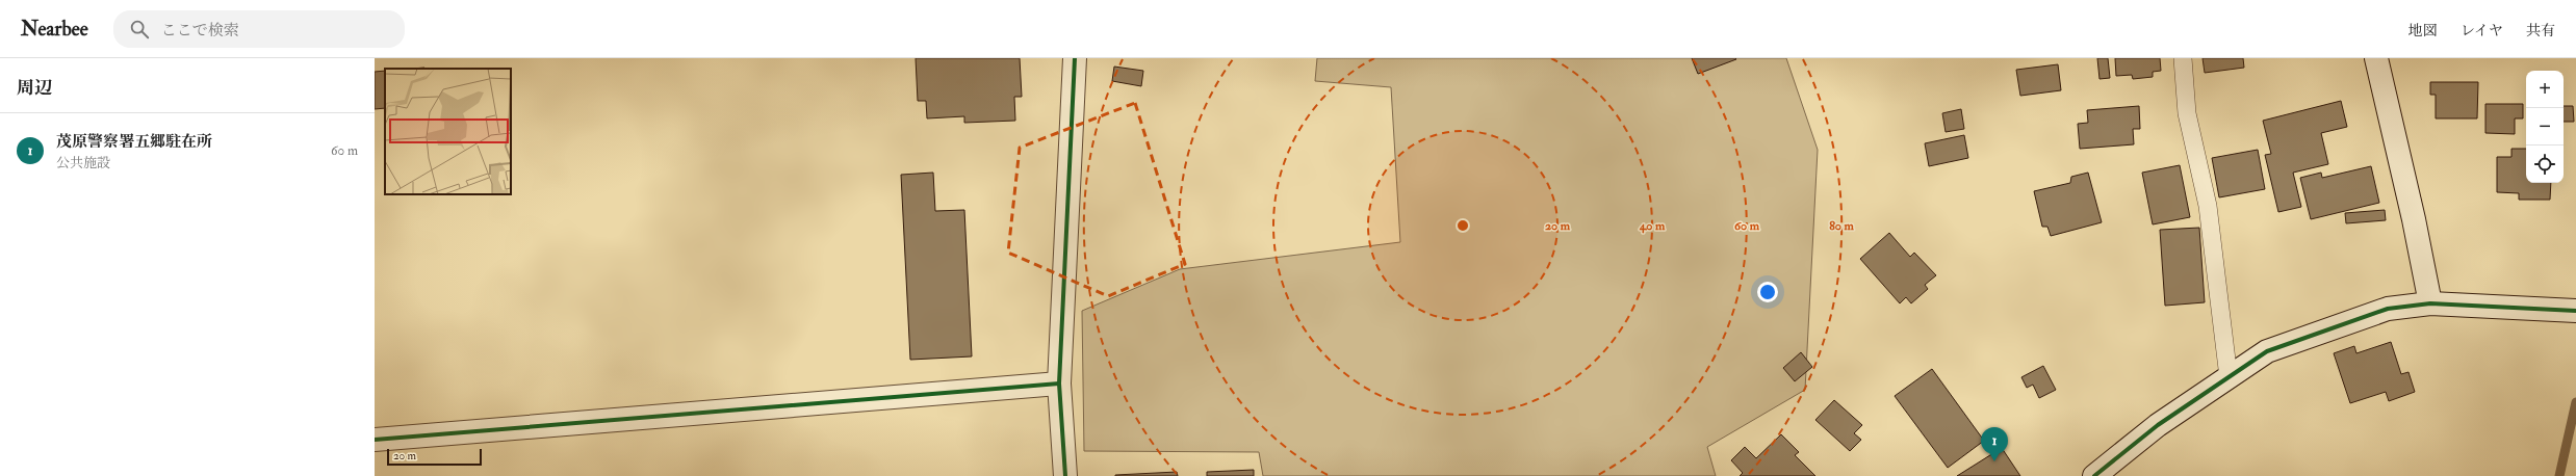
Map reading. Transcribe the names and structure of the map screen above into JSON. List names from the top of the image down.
{
  "scale_bar": "20 m",
  "page": {
    "header": "Nearbee",
    "search": "ここで検索",
    "nav": ["地図", "レイヤ", "共有"],
    "heading": "周辺",
    "map_buttons": ["+", "−"],
    "list": [
      {
        "mark": "1",
        "name": "茂原警察署五郷駐在所",
        "note": "公共施設",
        "value": "60 m"
      }
    ],
    "pins": "1",
    "scale": "20 m"
  },
  "rings": [
    "20 m",
    "40 m",
    "60 m",
    "80 m"
  ]
}
